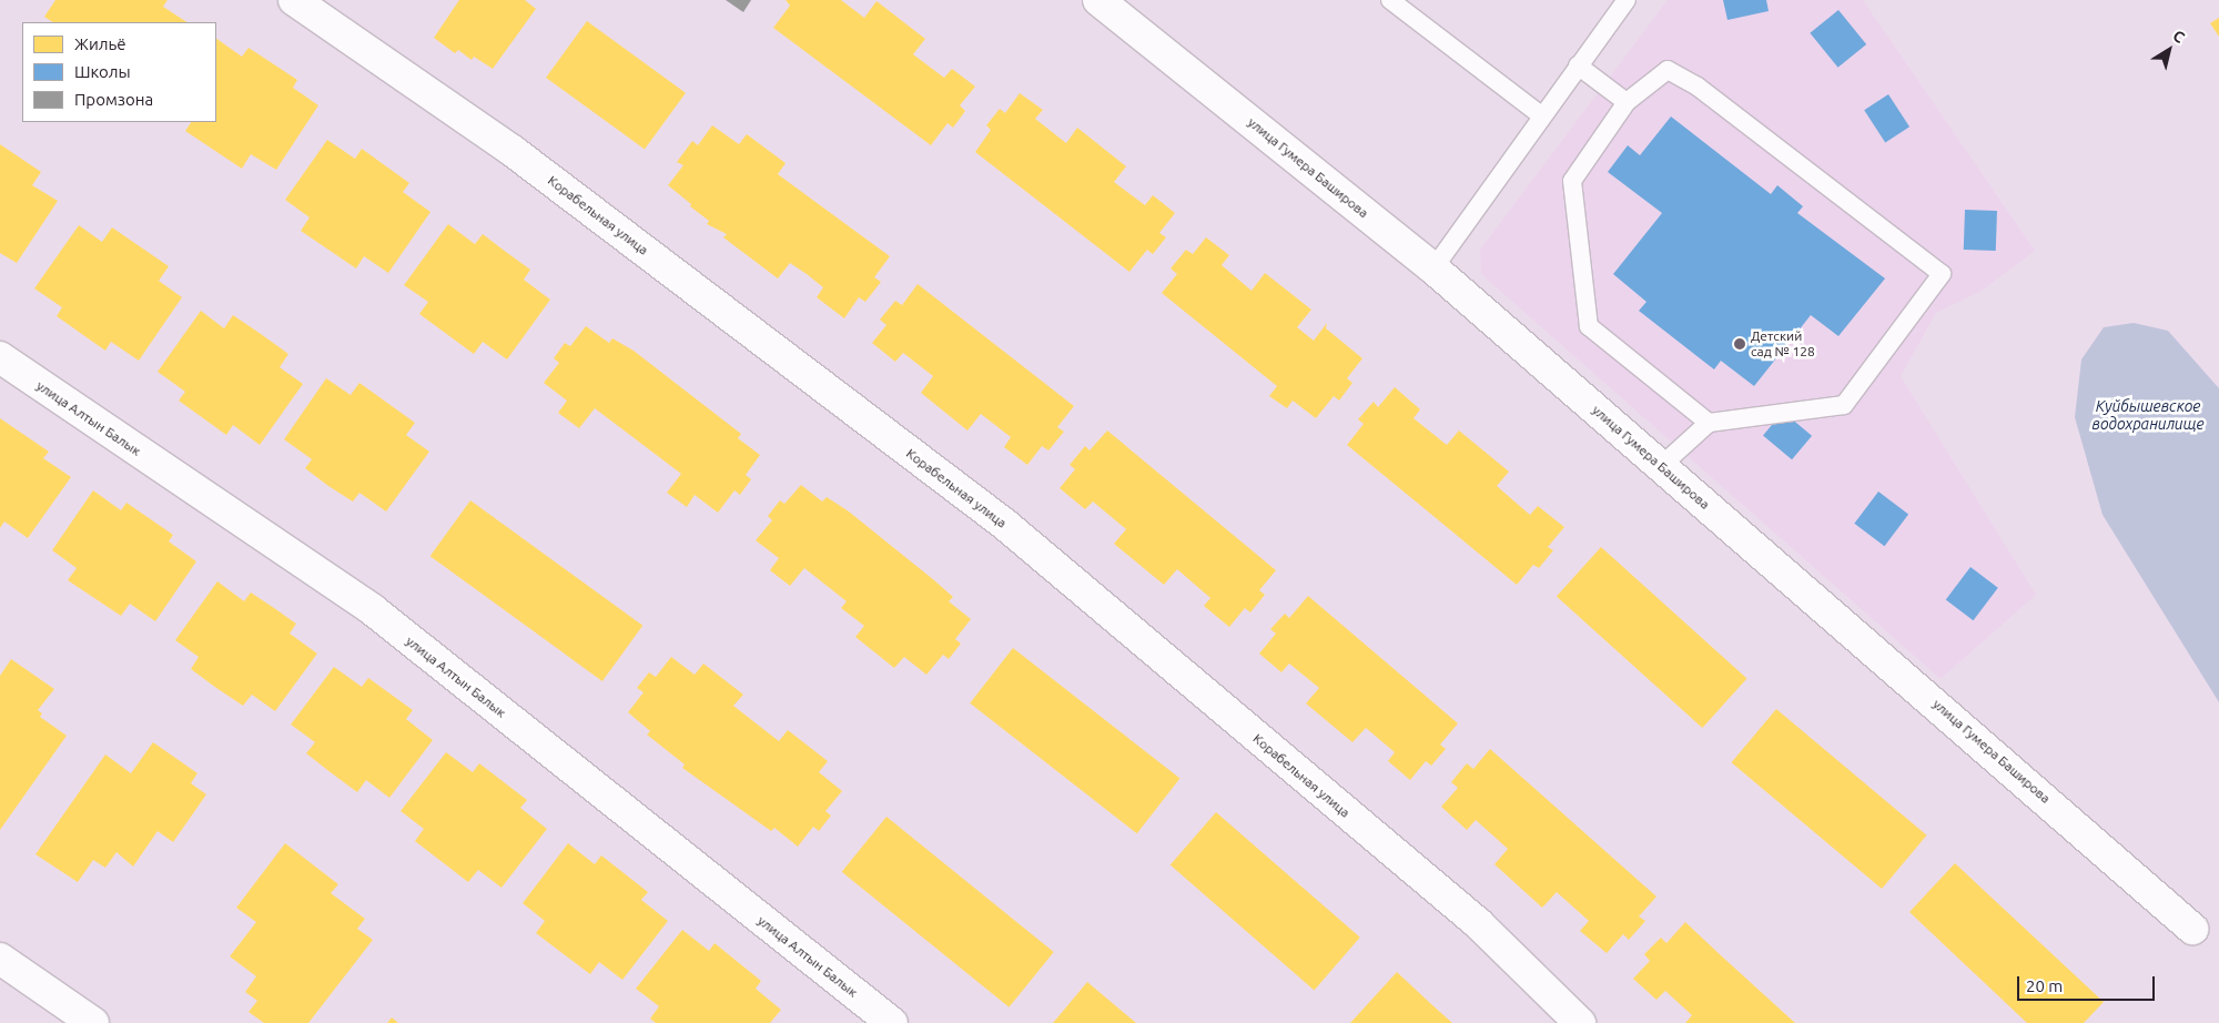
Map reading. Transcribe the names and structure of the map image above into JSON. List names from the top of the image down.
{
  "streets": {
    "street": ["улица Гумера Баширова", "Корабельная улица", "улица Алтын Балык"]
  },
  "water": ["Куйбышевское водохранилище"],
  "places": ["Детский сад № 128"],
  "legend": ["Жильё", "Школы", "Промзона"],
  "scale_bar": "20 m",
  "north": "top right"
}
